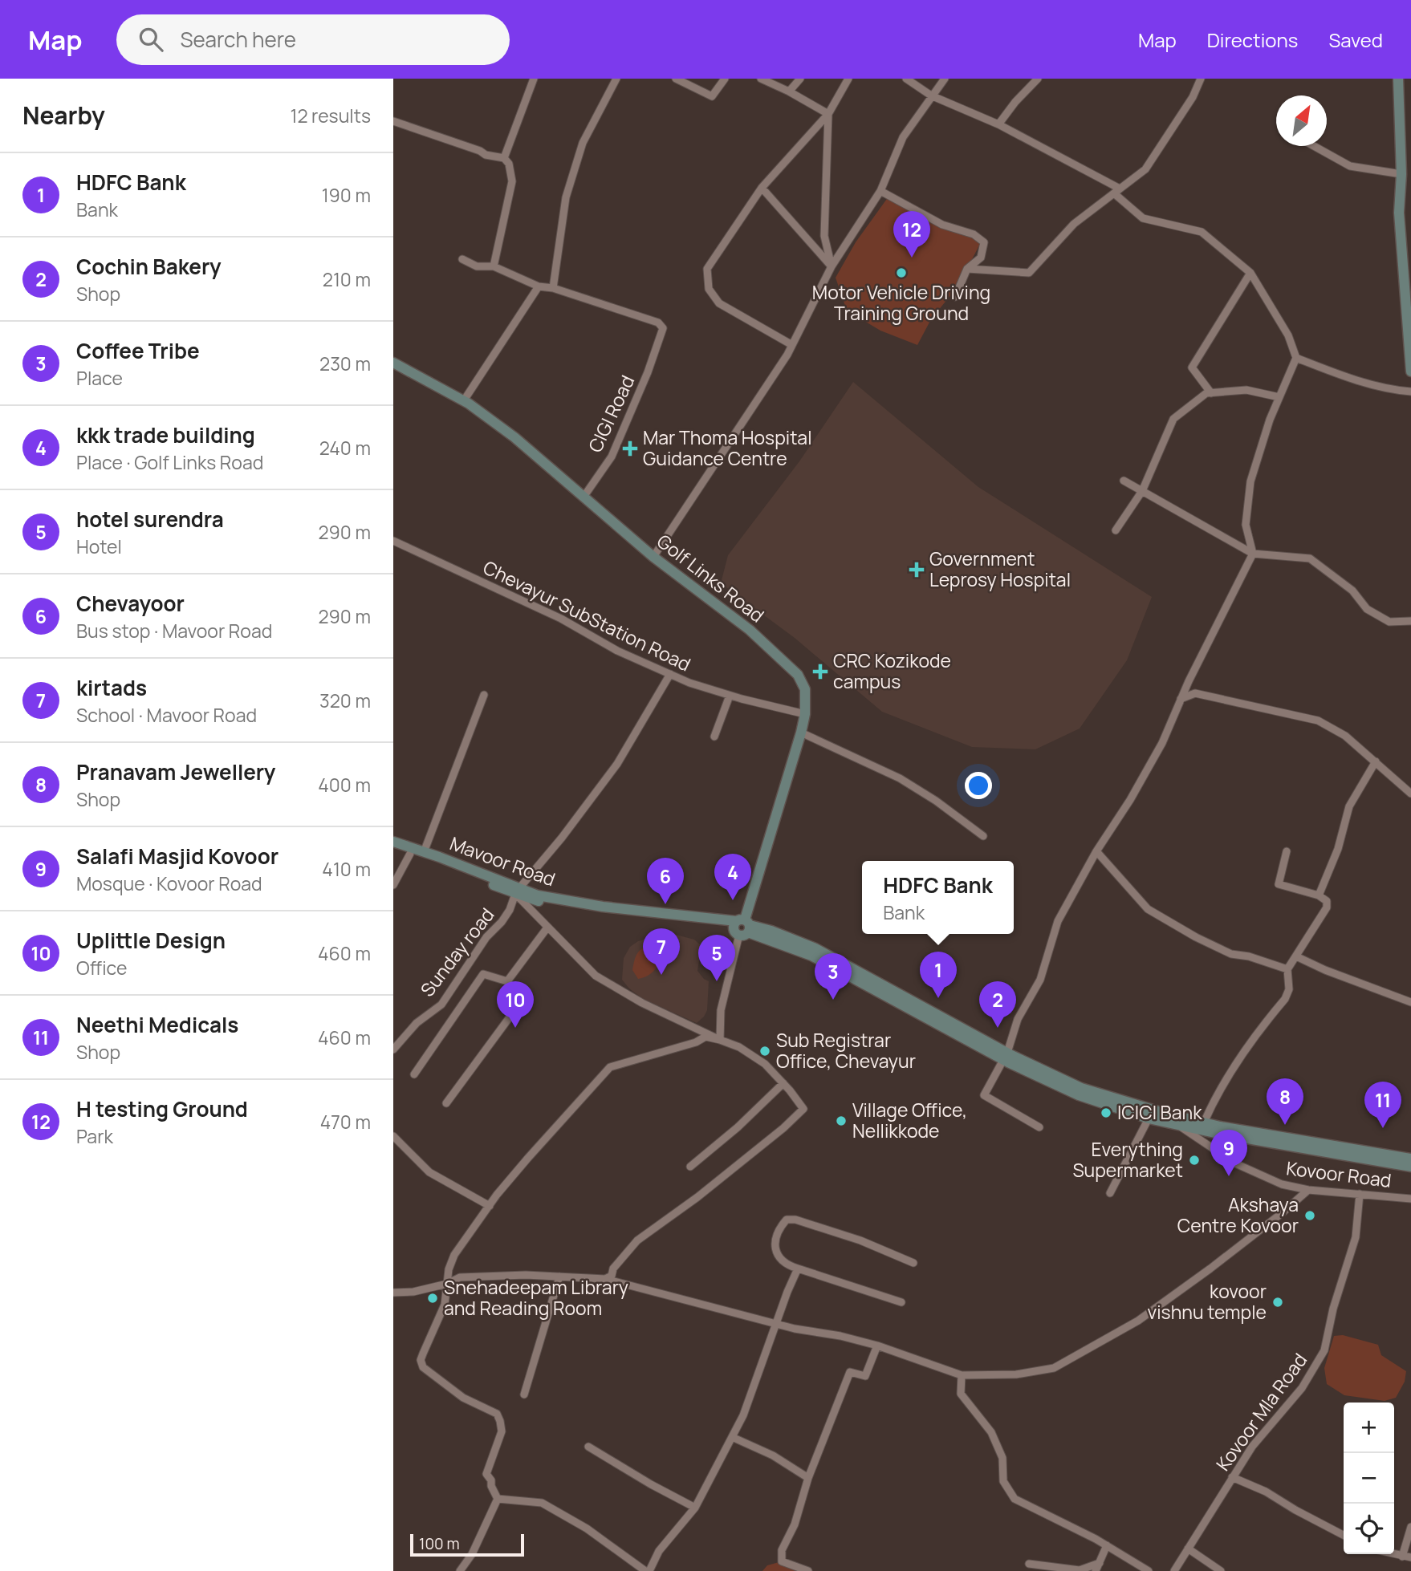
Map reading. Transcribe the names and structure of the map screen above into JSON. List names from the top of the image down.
{
  "streets": {
    "main road": ["Golf Links Road", "Mavoor Road"],
    "street": [
      "CIGI Road",
      "Chevayur SubStation Road",
      "Sunday road",
      "Kovoor Road",
      "Kovoor Mla Road"
    ]
  },
  "crossings": [
    ["CIGI Road", "Golf Links Road"],
    ["Golf Links Road", "Chevayur SubStation Road"],
    ["Golf Links Road", "Mavoor Road"],
    ["Chevayur SubStation Road", "Sunday road"],
    ["Mavoor Road", "Sunday road"],
    ["Kovoor Road", "Kovoor Mla Road"]
  ],
  "places": {
    "other": [
      "Motor Vehicle Driving Training Ground",
      "Sub Registrar Office, Chevayur",
      "ICICI Bank",
      "Village Office, Nellikkode",
      "Everything Supermarket",
      "Akshaya Centre Kovoor",
      "Snehadeepam Library and Reading Room",
      "kovoor vishnu temple"
    ],
    "health": ["Mar Thoma Hospital Guidance Centre", "Government Leprosy Hospital", "CRC Kozikode campus"]
  },
  "scale_bar": "100 m",
  "north": "top right",
  "page": {
    "header": "Map",
    "search": "Search here",
    "nav": ["Map", "Directions", "Saved"],
    "heading": ["Nearby", "12 results"],
    "list": [
      {
        "mark": "1",
        "name": "HDFC Bank",
        "note": "Bank",
        "value": "190 m"
      },
      {
        "mark": "2",
        "name": "Cochin Bakery",
        "note": "Shop",
        "value": "210 m"
      },
      {
        "mark": "3",
        "name": "Coffee Tribe",
        "note": "Place",
        "value": "230 m"
      },
      {
        "mark": "4",
        "name": "kkk trade building",
        "note": "Place · Golf Links Road",
        "value": "240 m"
      },
      {
        "mark": "5",
        "name": "hotel surendra",
        "note": "Hotel",
        "value": "290 m"
      },
      {
        "mark": "6",
        "name": "Chevayoor",
        "note": "Bus stop · Mavoor Road",
        "value": "290 m"
      },
      {
        "mark": "7",
        "name": "kirtads",
        "note": "School · Mavoor Road",
        "value": "320 m"
      },
      {
        "mark": "8",
        "name": "Pranavam Jewellery",
        "note": "Shop",
        "value": "400 m"
      },
      {
        "mark": "9",
        "name": "Salafi Masjid Kovoor",
        "note": "Mosque · Kovoor Road",
        "value": "410 m"
      },
      {
        "mark": "10",
        "name": "Uplittle Design",
        "note": "Office",
        "value": "460 m"
      },
      {
        "mark": "11",
        "name": "Neethi Medicals",
        "note": "Shop",
        "value": "460 m"
      },
      {
        "mark": "12",
        "name": "H testing Ground",
        "note": "Park",
        "value": "470 m"
      }
    ],
    "pins": [
      "12",
      "4",
      "6",
      "7",
      "5",
      "1",
      "3",
      "2",
      "10",
      "8",
      "11",
      "9"
    ],
    "popup": ["HDFC Bank", "Bank"],
    "map_buttons": ["+", "−"],
    "scale": "100 m"
  }
}
